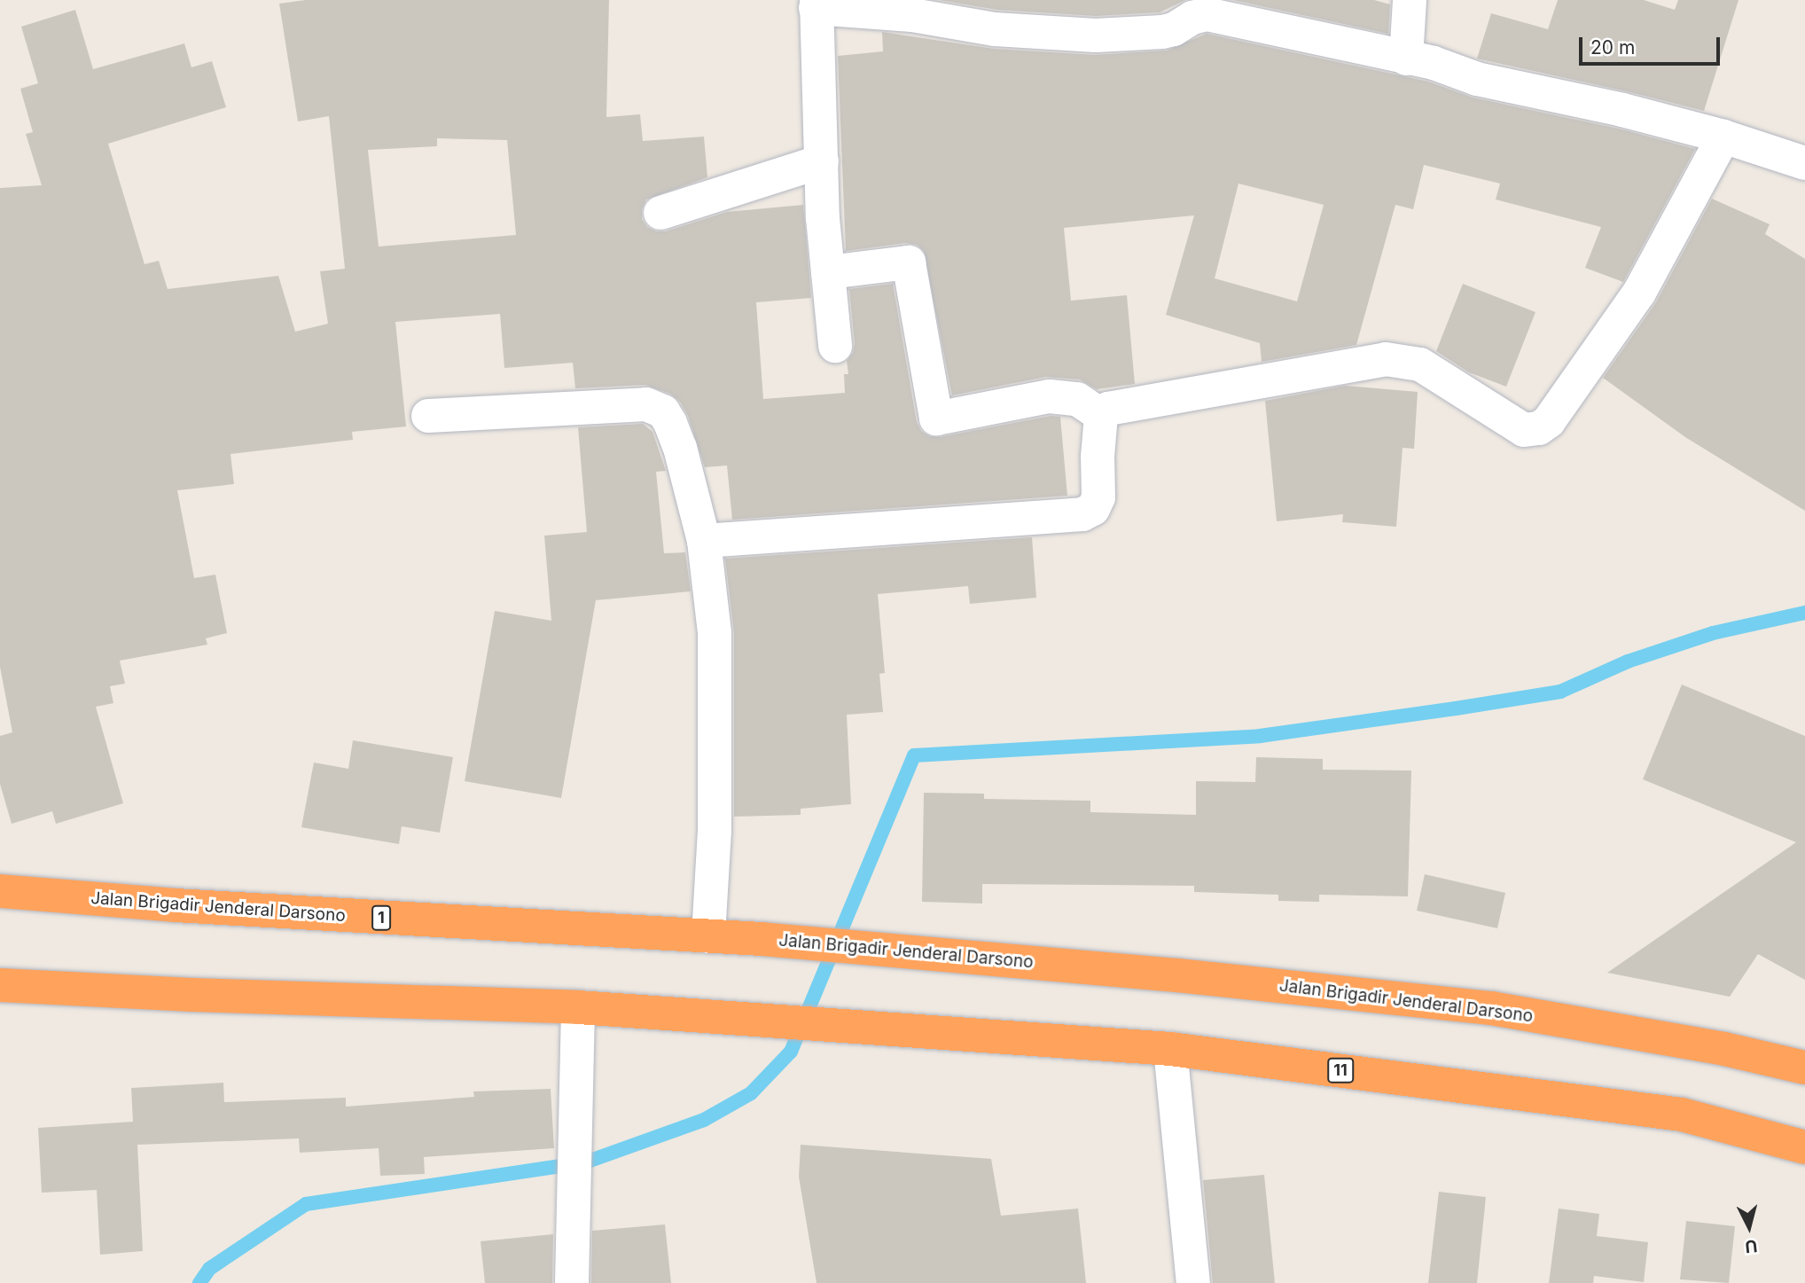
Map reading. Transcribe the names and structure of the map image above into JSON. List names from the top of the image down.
{
  "streets": {
    "highway": ["Jalan Brigadir Jenderal Darsono", "1", "11"]
  },
  "scale_bar": "20 m",
  "north": "bottom"
}
